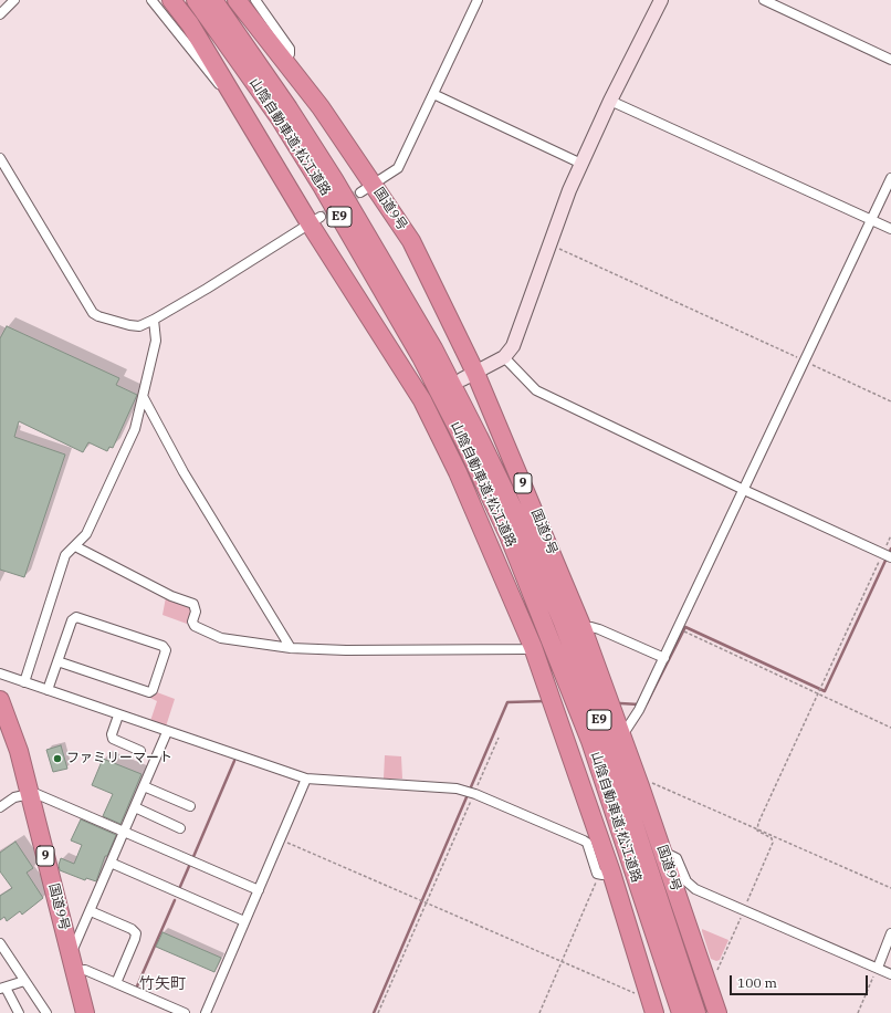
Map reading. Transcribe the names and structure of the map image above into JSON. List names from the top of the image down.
{
  "streets": {
    "highway": [
      "山陰自動車道;松江道路",
      "国道9号",
      "E9",
      "9"
    ]
  },
  "districts": ["竹矢町"],
  "places": ["ファミリーマート"],
  "scale_bar": "100 m"
}
